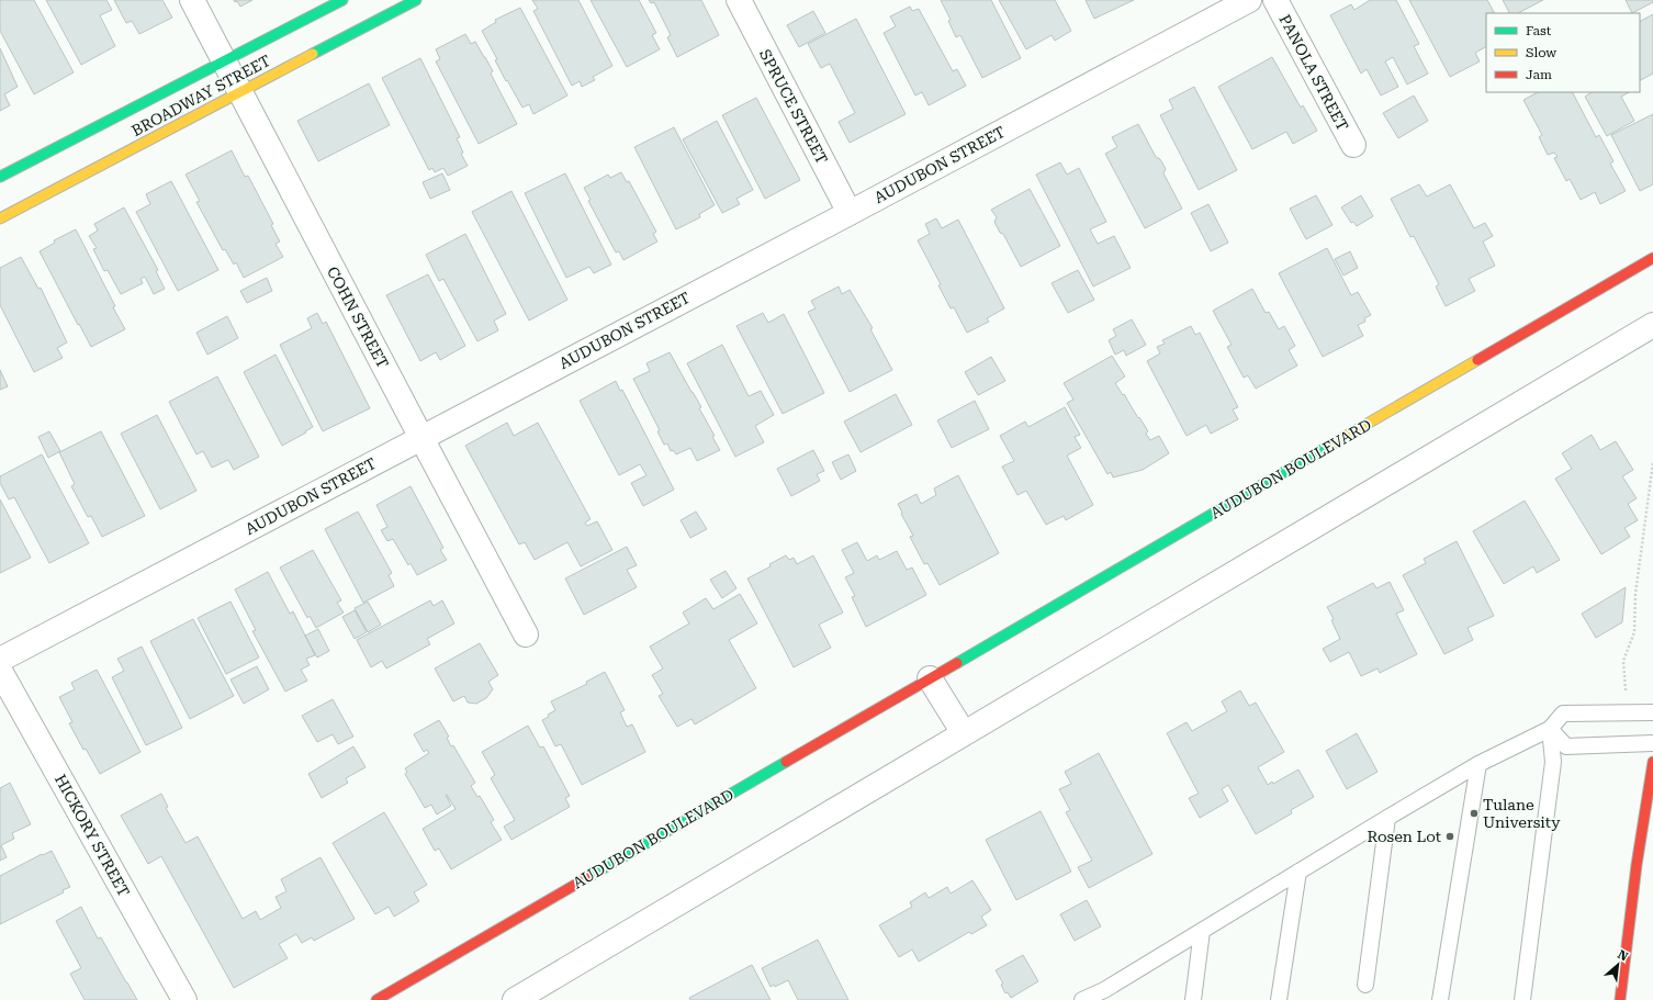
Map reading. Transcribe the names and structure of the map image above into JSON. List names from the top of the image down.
{
  "streets": {
    "street": [
      "PANOLA STREET",
      "BROADWAY STREET",
      "SPRUCE STREET",
      "AUDUBON STREET",
      "COHN STREET",
      "AUDUBON BOULEVARD",
      "HICKORY STREET"
    ]
  },
  "crossings": [
    ["BROADWAY STREET", "COHN STREET"],
    ["SPRUCE STREET", "AUDUBON STREET"],
    ["AUDUBON STREET", "COHN STREET"]
  ],
  "places": ["Tulane University", "Rosen Lot"],
  "legend": ["Fast", "Slow", "Jam"],
  "north": "top right"
}
